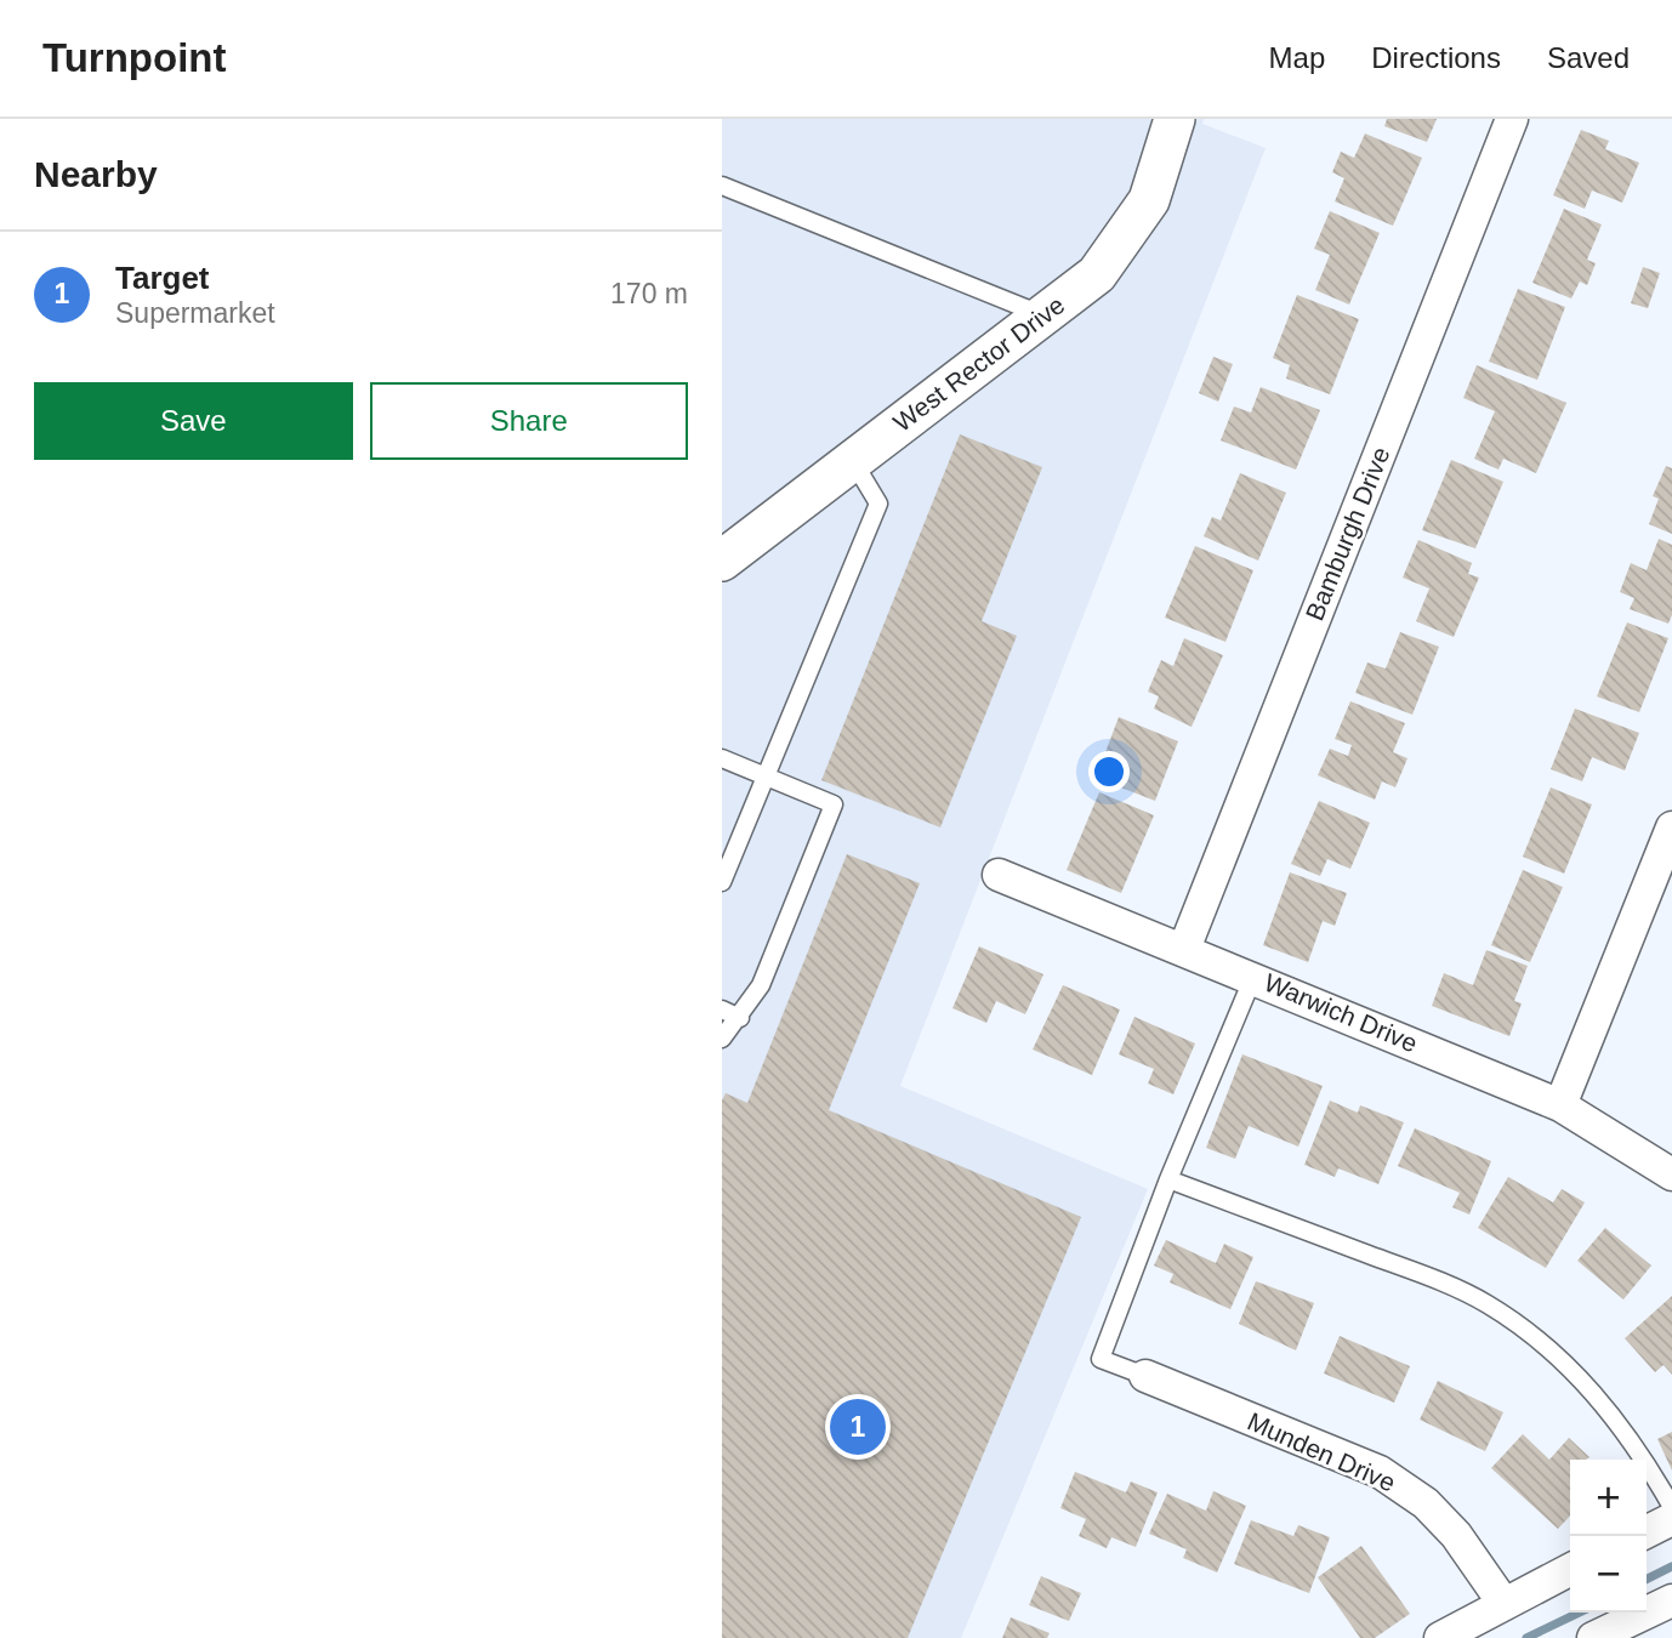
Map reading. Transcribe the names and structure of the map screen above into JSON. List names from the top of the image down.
{
  "streets": {
    "street": [
      "West Rector Drive",
      "Bamburgh Drive",
      "Warwich Drive",
      "Munden Drive"
    ]
  },
  "crossings": [
    ["Bamburgh Drive", "Warwich Drive"]
  ],
  "page": {
    "header": "Turnpoint",
    "nav": ["Map", "Directions", "Saved"],
    "heading": "Nearby",
    "list": [
      {
        "mark": "1",
        "name": "Target",
        "note": "Supermarket",
        "value": "170 m"
      }
    ],
    "buttons": ["Save", "Share"],
    "pins": "1",
    "map_buttons": ["+", "−"]
  }
}
